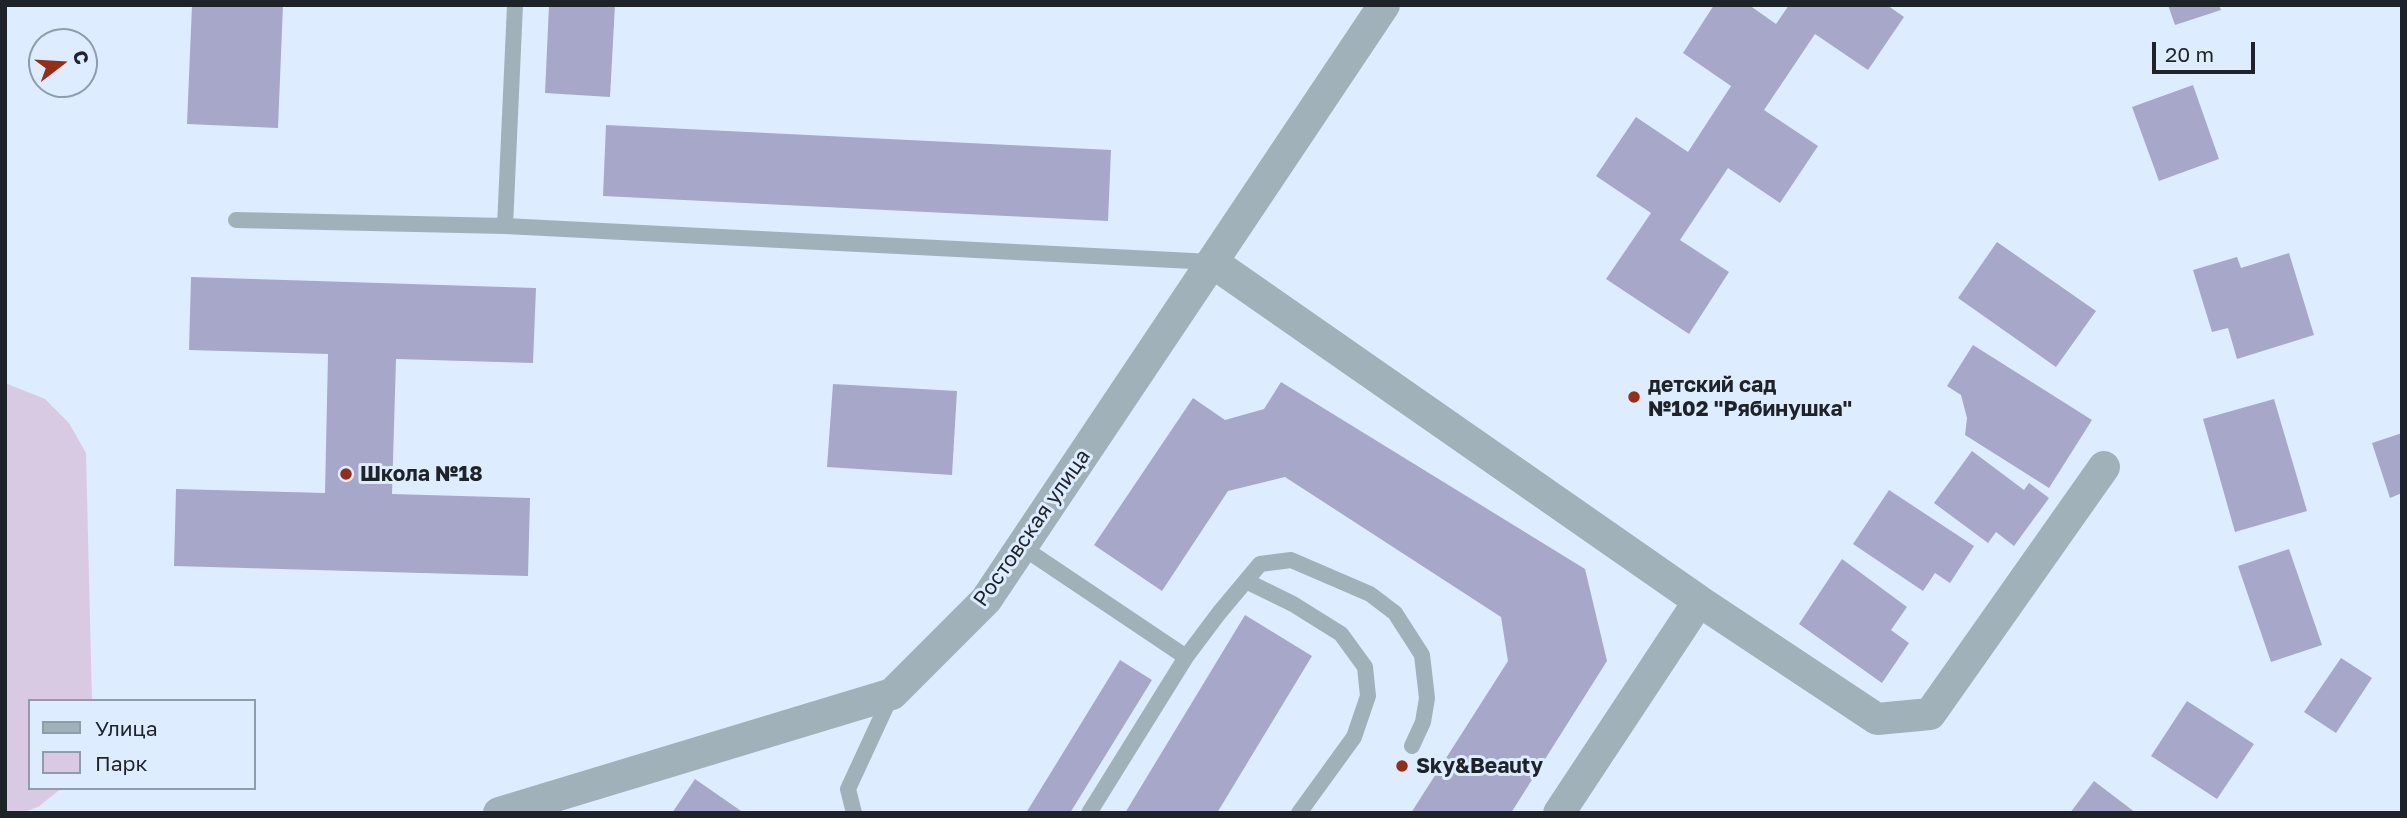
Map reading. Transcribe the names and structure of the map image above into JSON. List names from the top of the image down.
{
  "streets": {
    "street": ["Ростовская улица"]
  },
  "places": ["детский сад №102 \"Рябинушка\"", "Школа №18", "Sky&Beauty"],
  "legend": ["Улица", "Парк"],
  "scale_bar": "20 m",
  "north": "right"
}
